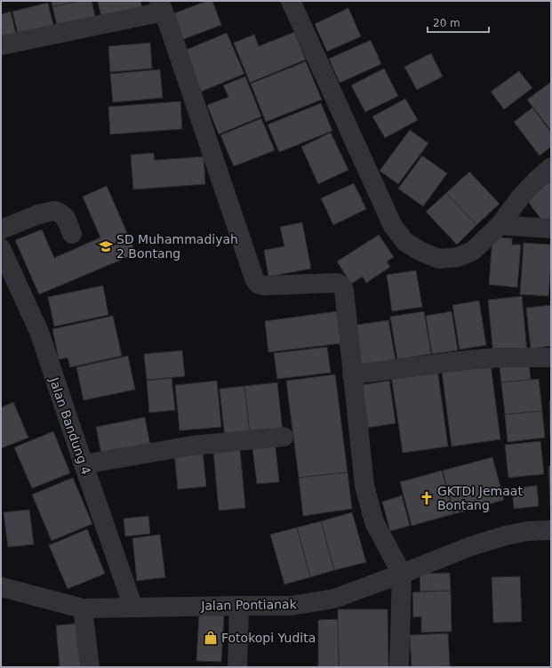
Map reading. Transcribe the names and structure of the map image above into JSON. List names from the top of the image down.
{
  "streets": {
    "street": ["Jalan Bandung 4", "Jalan Pontianak"]
  },
  "crossings": [
    ["Jalan Bandung 4", "Jalan Pontianak"]
  ],
  "places": {
    "school or university": ["SD Muhammadiyah 2 Bontang"],
    "church": ["GKTDI Jemaat Bontang"],
    "shop": ["Fotokopi Yudita"]
  },
  "scale_bar": "20 m"
}
